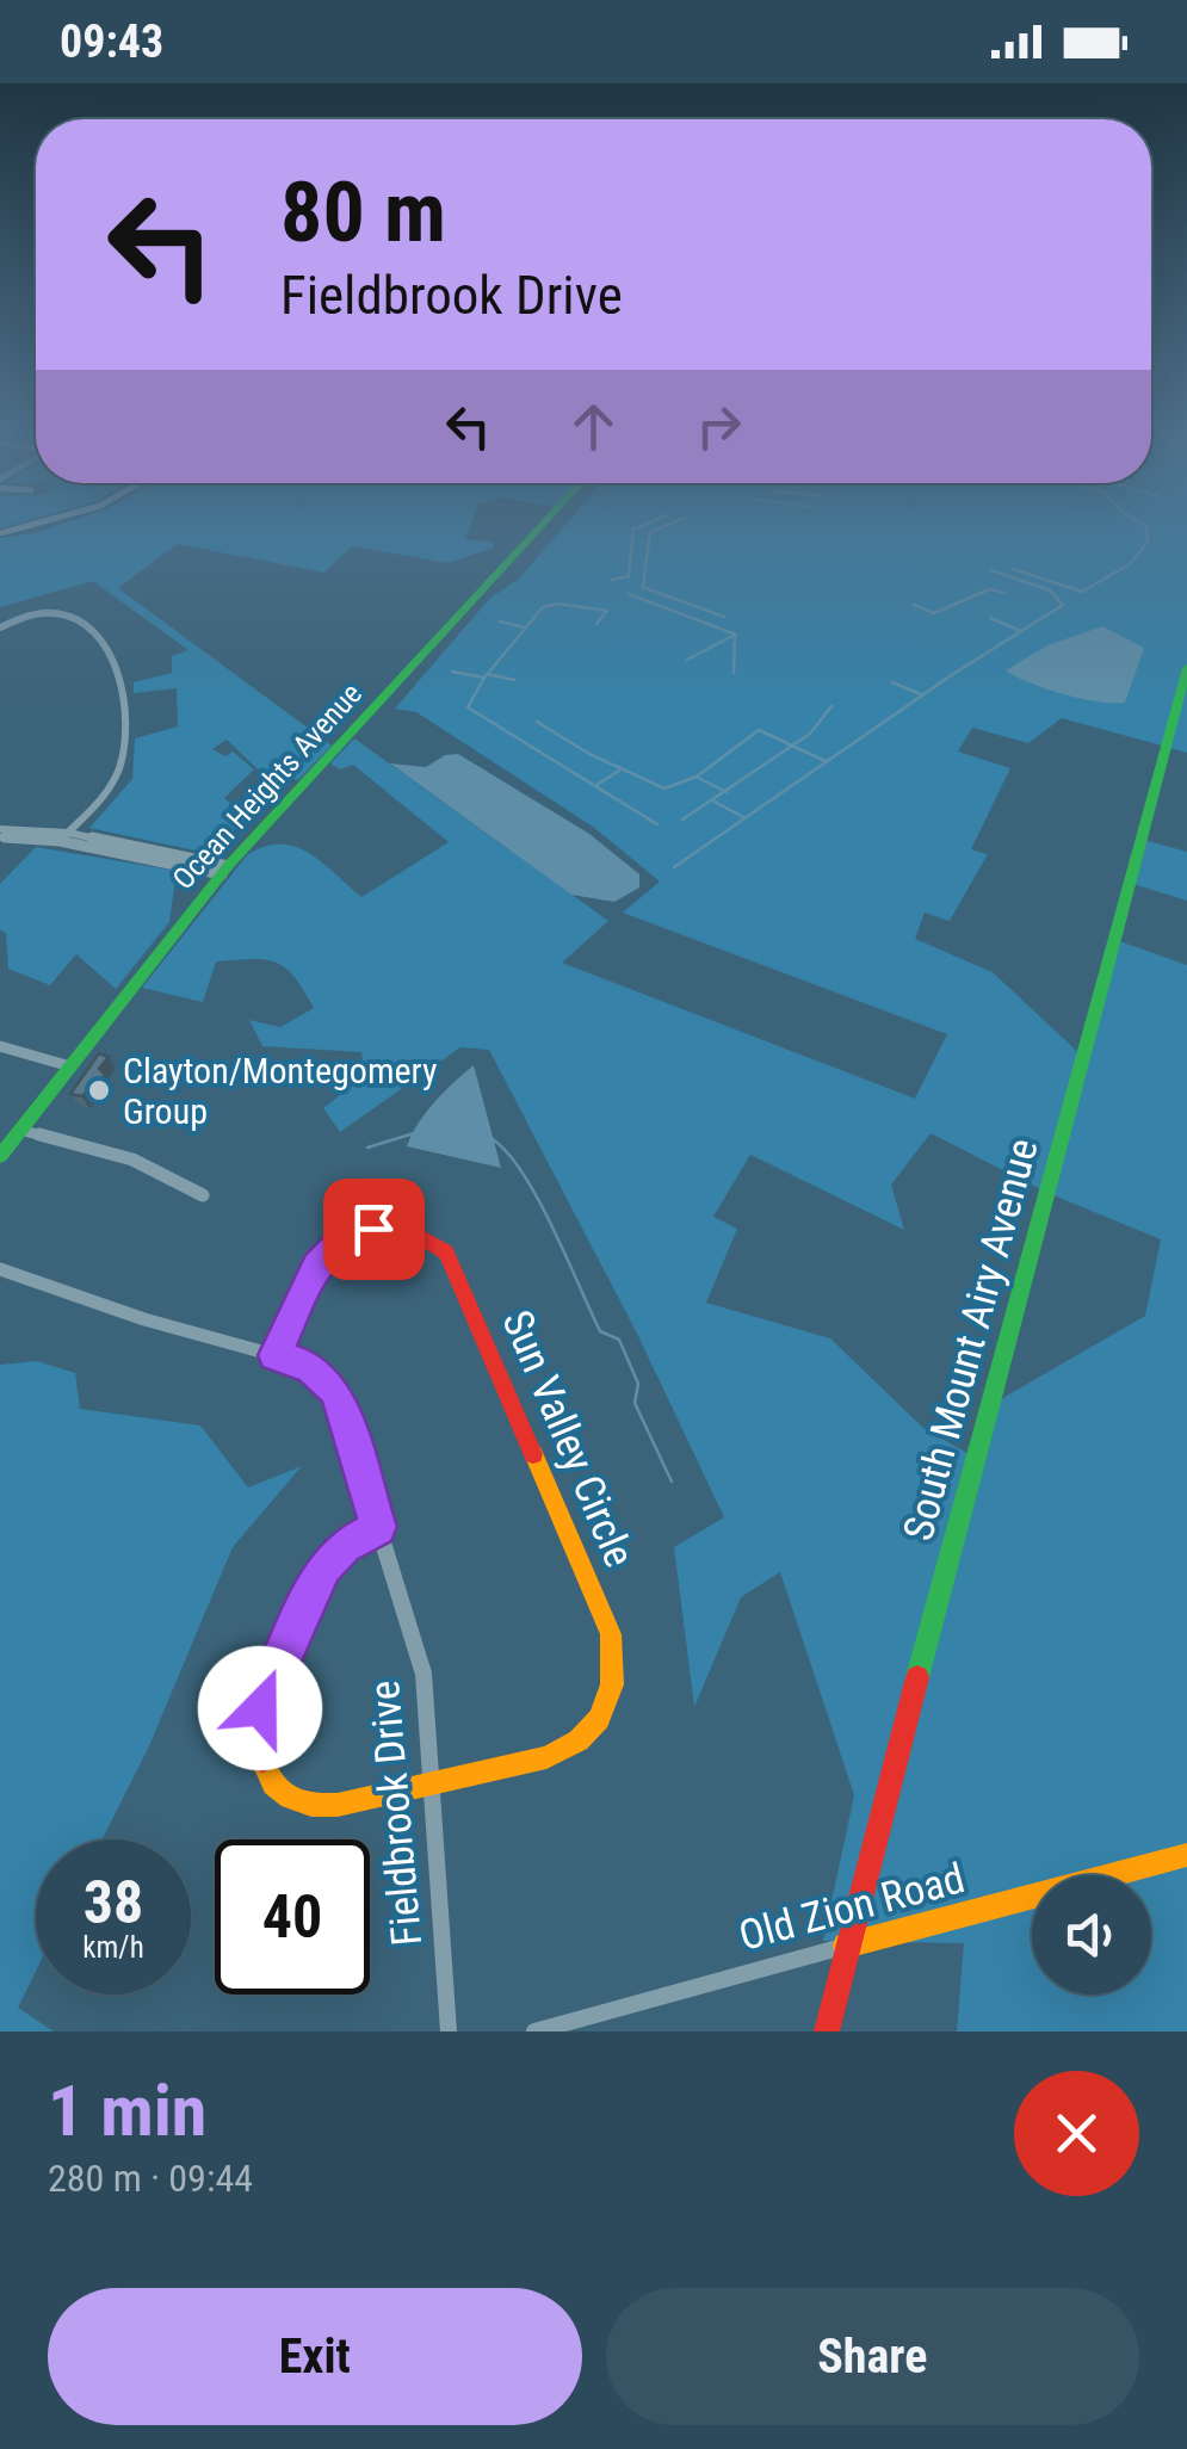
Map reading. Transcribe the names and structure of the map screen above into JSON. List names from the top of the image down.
{
  "streets": {
    "street": [
      "Ocean Heights Avenue",
      "South Mount Airy Avenue",
      "Sun Valley Circle",
      "Fieldbrook Drive",
      "Old Zion Road"
    ]
  },
  "crossings": [
    ["South Mount Airy Avenue", "Old Zion Road"],
    ["Sun Valley Circle", "Fieldbrook Drive"]
  ],
  "places": ["Clayton/Montegomery Group"],
  "page": {
    "status": "09:43",
    "turn": ["80 m", "Fieldbrook Drive"],
    "speed": "38 km/h",
    "limit": "40",
    "heading": ["1 min", "280 m · 09:44"],
    "buttons": ["Exit", "Share"]
  }
}
